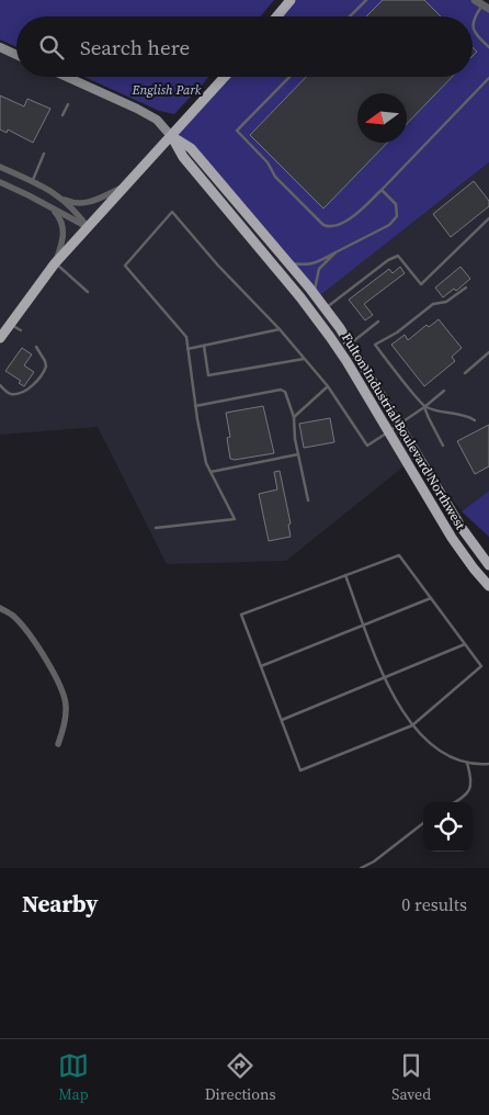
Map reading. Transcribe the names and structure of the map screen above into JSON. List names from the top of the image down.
{
  "streets": {
    "main road": ["Fulton Industrial Boulevard Northwest"]
  },
  "parks": ["English Park"],
  "north": "left",
  "page": {
    "search": "Search here",
    "heading": ["Nearby", "0 results"],
    "nav": ["Map", "Directions", "Saved"]
  }
}
